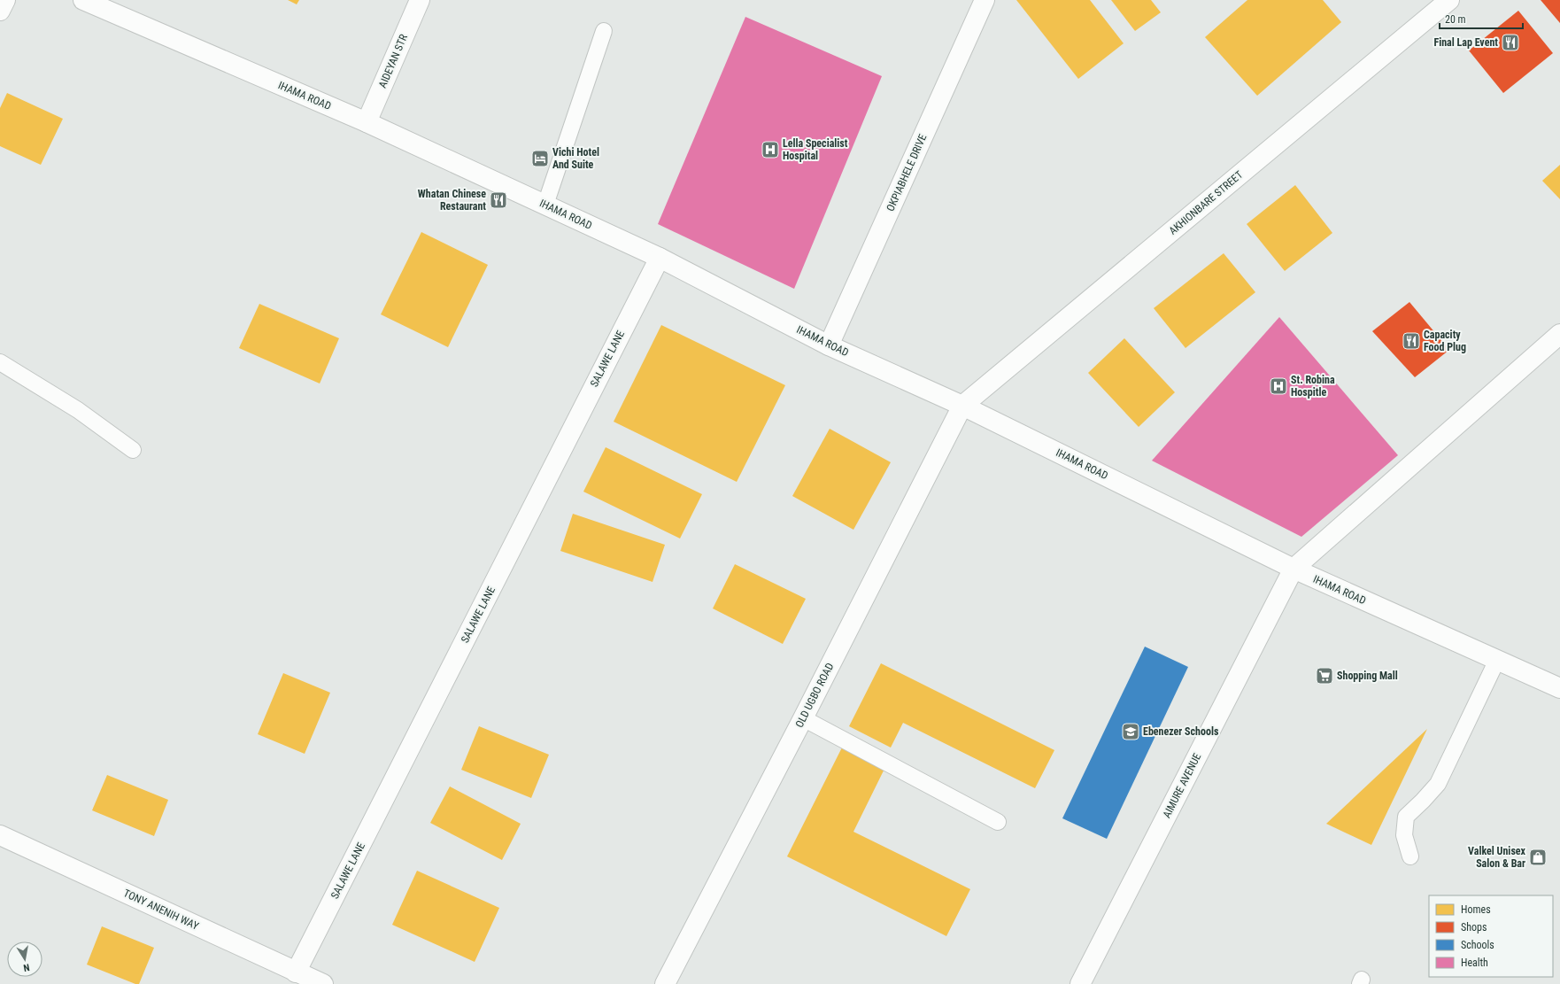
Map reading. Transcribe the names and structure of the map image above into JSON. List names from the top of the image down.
{
  "streets": {
    "street": [
      "AIDEYAN STR",
      "IHAMA ROAD",
      "OKPIABHELE DRIVE",
      "AKHIONBARE STREET",
      "SALAWE LANE",
      "OLD UGBO ROAD",
      "AIMURE AVENUE",
      "TONY ANENIH WAY"
    ]
  },
  "crossings": [
    ["AIDEYAN STR", "IHAMA ROAD"],
    ["IHAMA ROAD", "OKPIABHELE DRIVE"],
    ["IHAMA ROAD", "AKHIONBARE STREET"],
    ["IHAMA ROAD", "SALAWE LANE"],
    ["IHAMA ROAD", "OLD UGBO ROAD"],
    ["IHAMA ROAD", "AIMURE AVENUE"],
    ["AKHIONBARE STREET", "OLD UGBO ROAD"],
    ["SALAWE LANE", "TONY ANENIH WAY"]
  ],
  "places": {
    "restaurant": ["Final Lap Event", "Whatan Chinese Restaurant", "Capacity Food Plug"],
    "hospital": ["Lella Specialist Hospital", "St. Robina Hospitle"],
    "hotel": ["Vichi Hotel And Suite"],
    "supermarket": ["Shopping Mall"],
    "school or university": ["Ebenezer Schools"],
    "shop": ["Valkel Unisex Salon & Bar"]
  },
  "legend": [
    "Homes",
    "Shops",
    "Schools",
    "Health"
  ],
  "scale_bar": "20 m",
  "north": "bottom"
}
